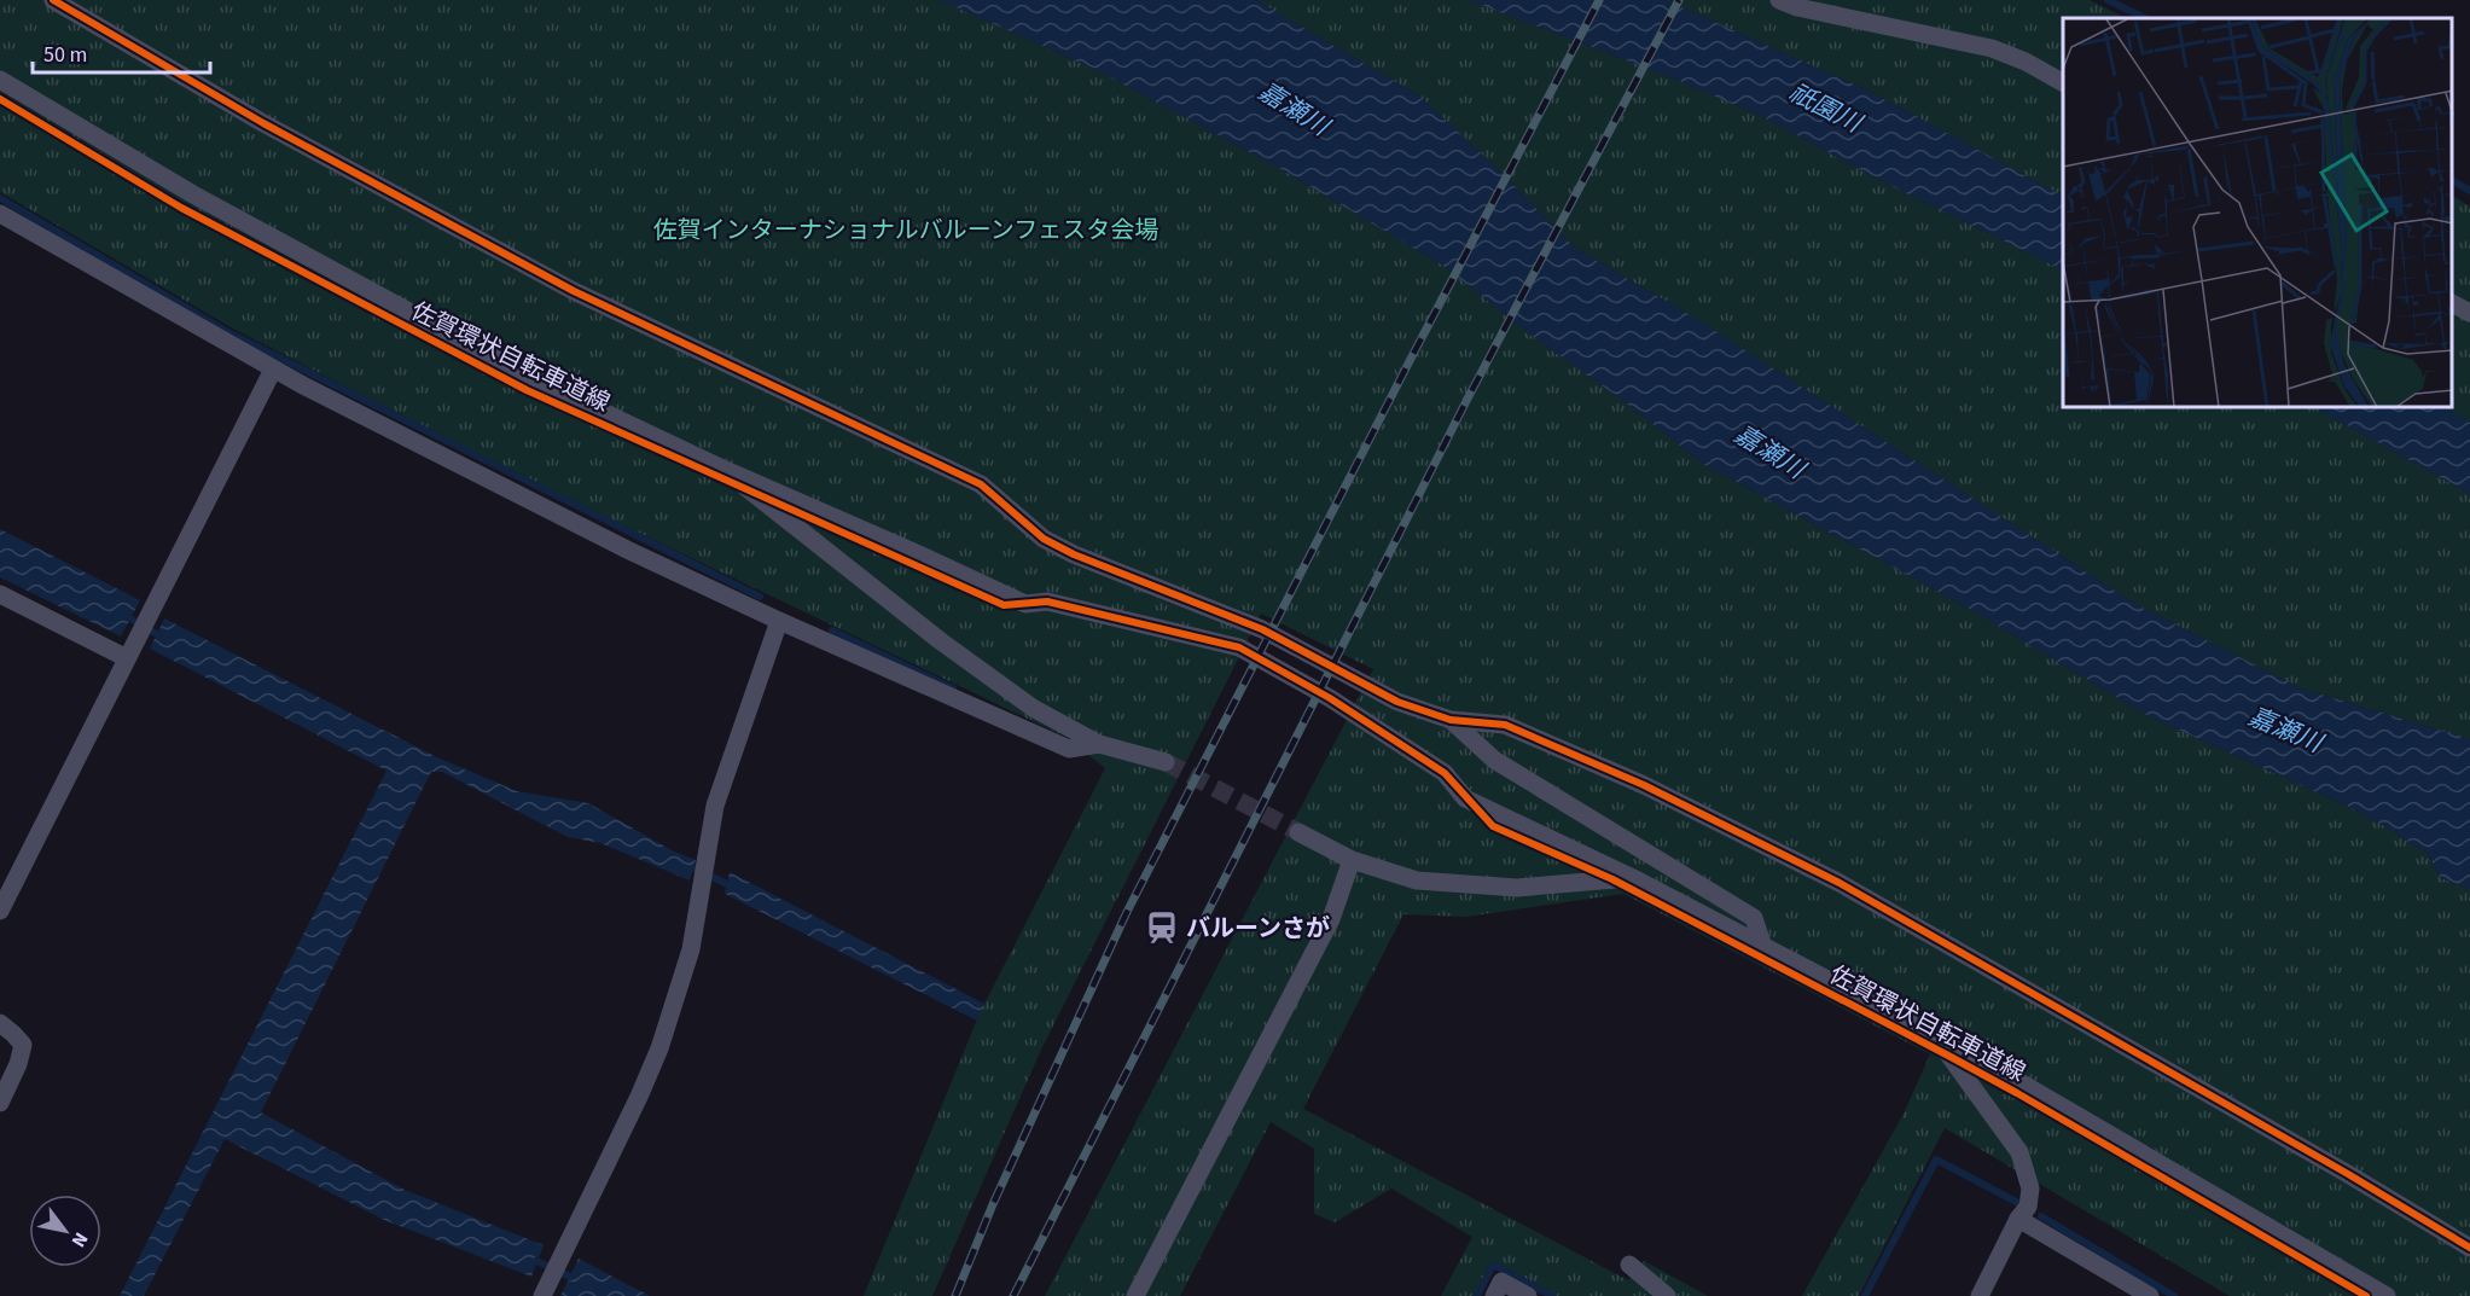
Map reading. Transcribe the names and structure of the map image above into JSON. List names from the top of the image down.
{
  "streets": {
    "cycle path": ["佐賀環状自転車道線"]
  },
  "water": ["祇園川", "嘉瀬川"],
  "parks": ["佐賀インターナショナルバルーンフェスタ会場"],
  "places": {
    "station": ["バルーンさが"]
  },
  "scale_bar": "50 m",
  "north": "bottom right"
}
